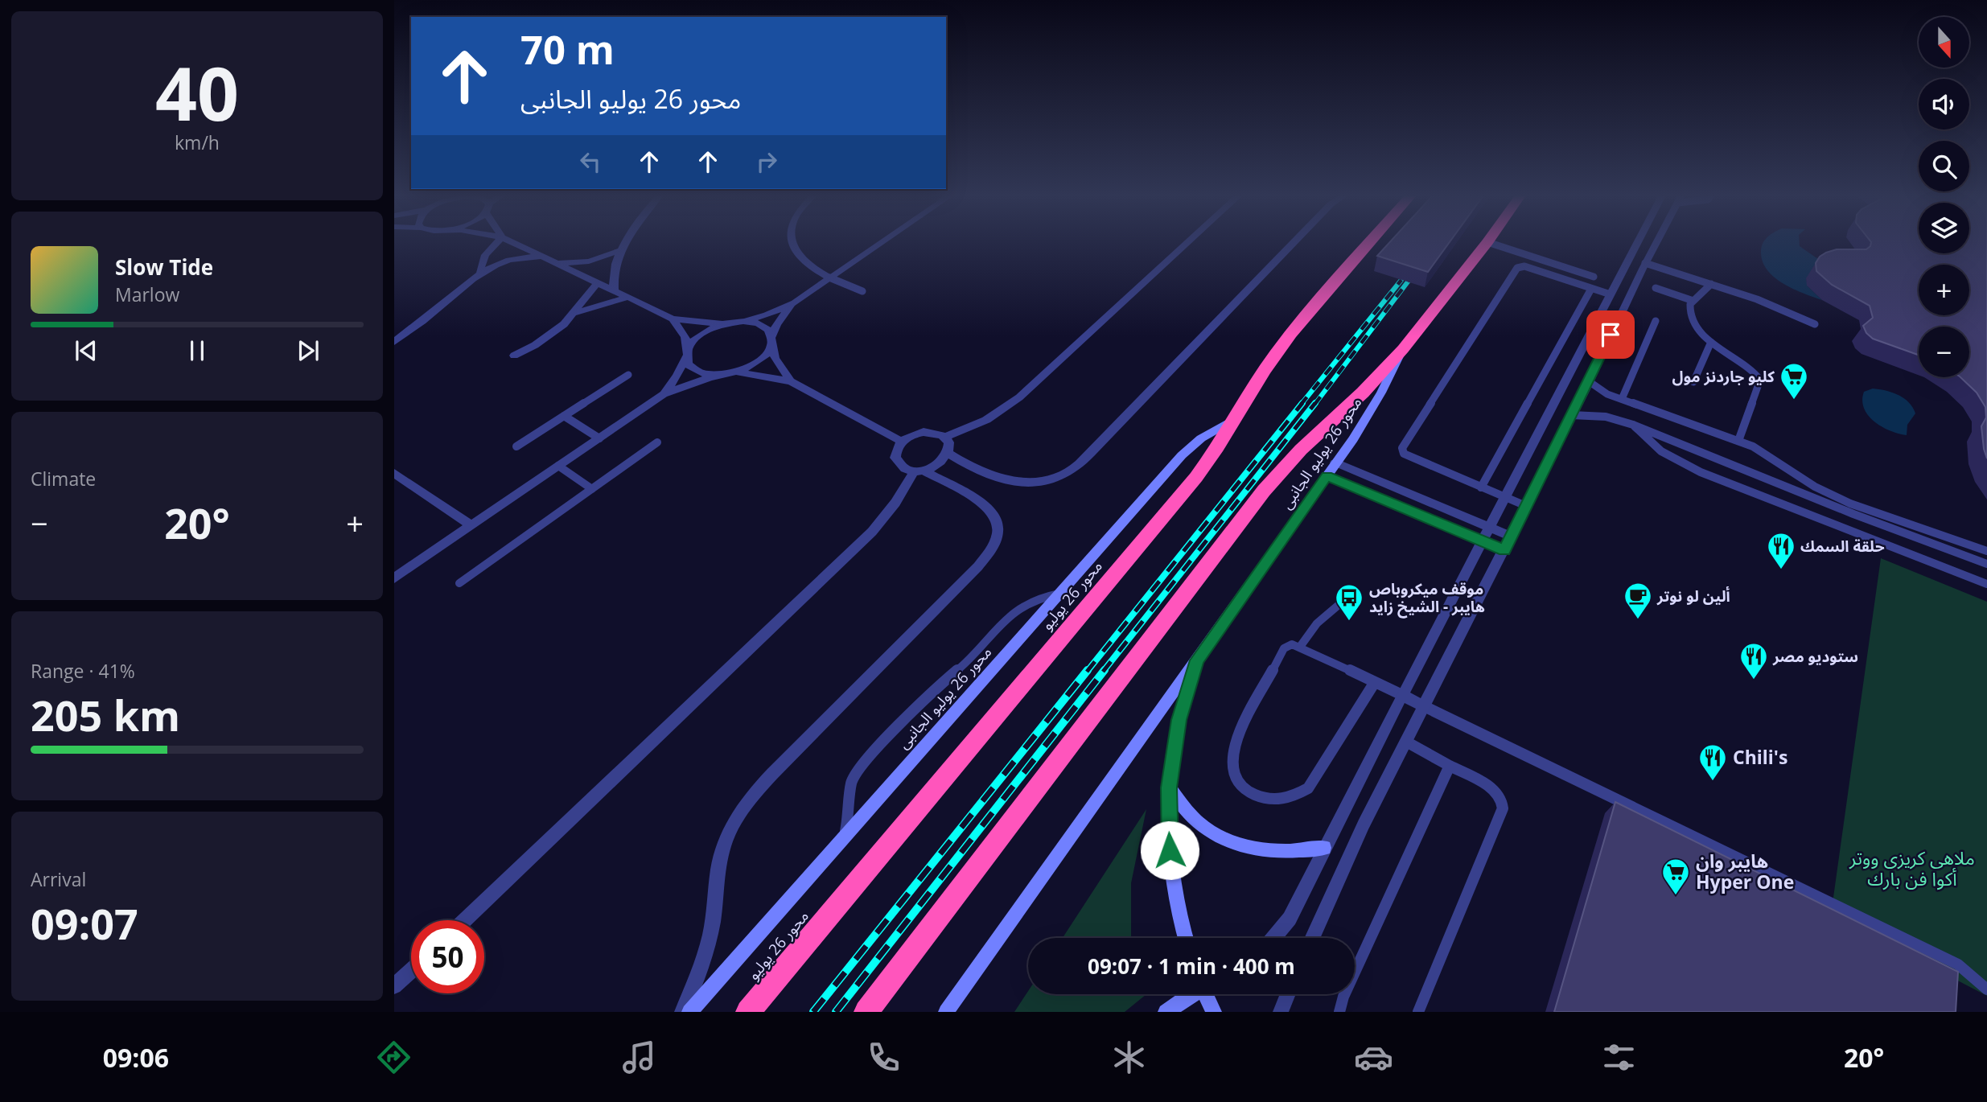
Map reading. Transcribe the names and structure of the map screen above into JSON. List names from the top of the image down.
{
  "streets": {
    "highway": ["محور 26 يوليو"],
    "main road": ["محور 26 يوليو الجانبى"]
  },
  "crossings": [
    ["محور 26 يوليو الجانبى", "محور 26 يوليو"]
  ],
  "parks": ["ملاهى كريزى ووتر أكوا فن بارك"],
  "places": {
    "supermarket": ["كليو جاردنز مول", "هايبر وان Hyper One"],
    "restaurant": ["حلقة السمك", "ستوديو مصر", "Chili's"],
    "cafe": ["ألين لو نوتر"],
    "bus stop": ["موقف ميكروباص هايبر - الشيخ زايد"]
  },
  "north": "bottom",
  "page": {
    "tile": [
      ["40", "km/h"],
      "Climate",
      ["Range · 41%", "205 km"],
      ["Arrival", "09:07"]
    ],
    "map_buttons": ["+", "−"],
    "turn": ["70 m", "محور 26 يوليو الجانبى"],
    "song": ["Slow Tide", "Marlow"],
    "heat": ["−", "20°", "+"],
    "limit": "50",
    "trip": "09:07 · 1 min · 400 m",
    "tabs": ["09:06", "20°"]
  }
}
